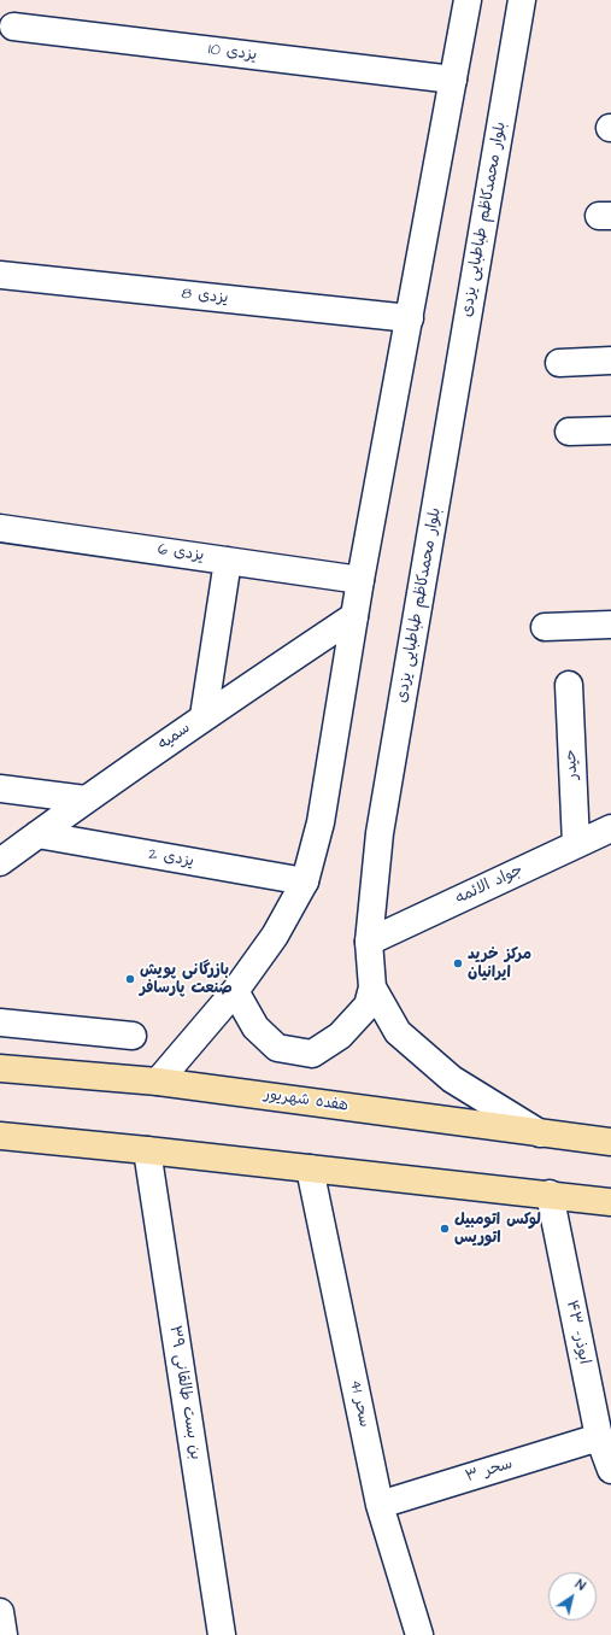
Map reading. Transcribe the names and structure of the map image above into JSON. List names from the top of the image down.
{
  "streets": {
    "main road": ["هفده شهریور"],
    "street": [
      "یزدی 10",
      "بلوار محمدکاظم طباطبایی یزدی",
      "یزدی 8",
      "یزدی 6",
      "سمیه",
      "حیدر",
      "یزدی 2",
      "جواد الائمه",
      "ابوذر- ۴۳",
      "بن‌ بست طالقانی ۳۹",
      "سحر 41",
      "سحر ۳"
    ]
  },
  "crossings": [
    ["بلوار محمدکاظم طباطبایی یزدی", "جواد الائمه"],
    ["بلوار محمدکاظم طباطبایی یزدی", "هفده شهریور"],
    ["سمیه", "یزدی 2"],
    ["حیدر", "جواد الائمه"],
    ["ابوذر- ۴۳", "سحر ۳"],
    ["سحر 41", "سحر ۳"]
  ],
  "places": ["مرکز خرید ایرانیان", "بازرگانی پویش صنعت پارسافر", "لوکس اتومبیل اتوریس"],
  "north": "top right"
}
